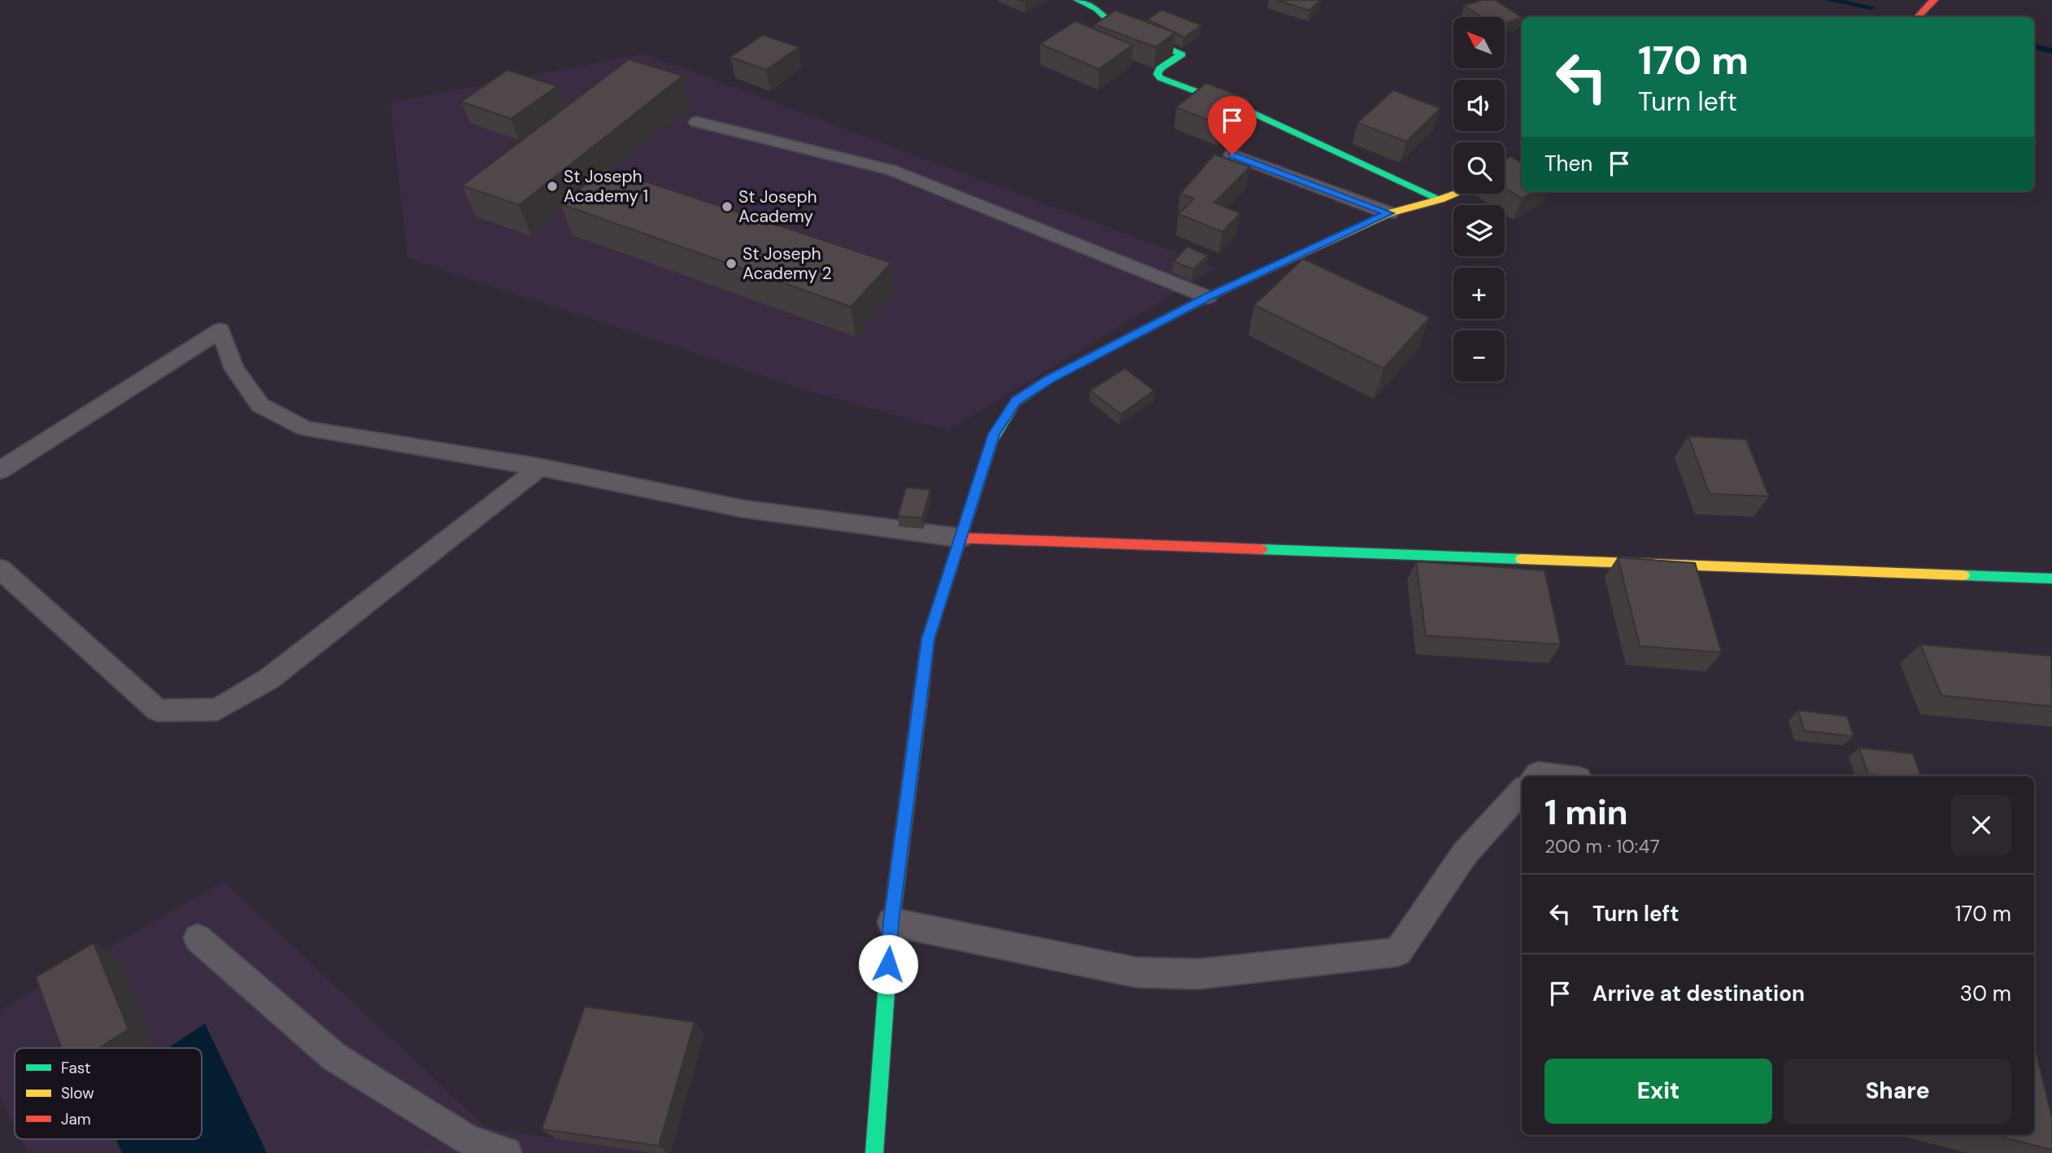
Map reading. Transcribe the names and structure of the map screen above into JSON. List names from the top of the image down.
{
  "places": ["St Joseph Academy 1", "St Joseph Academy", "St Joseph Academy 2"],
  "legend": ["Fast", "Slow", "Jam"],
  "north": "top left",
  "page": {
    "map_buttons": ["+", "−"],
    "turn": ["170 m", "Turn left"],
    "then": "Then",
    "heading": ["1 min", "200 m · 10:47"],
    "list": [
      {
        "name": "Turn left",
        "value": "170 m"
      },
      {
        "name": "Arrive at destination",
        "value": "30 m"
      }
    ],
    "buttons": ["Exit", "Share"]
  }
}
